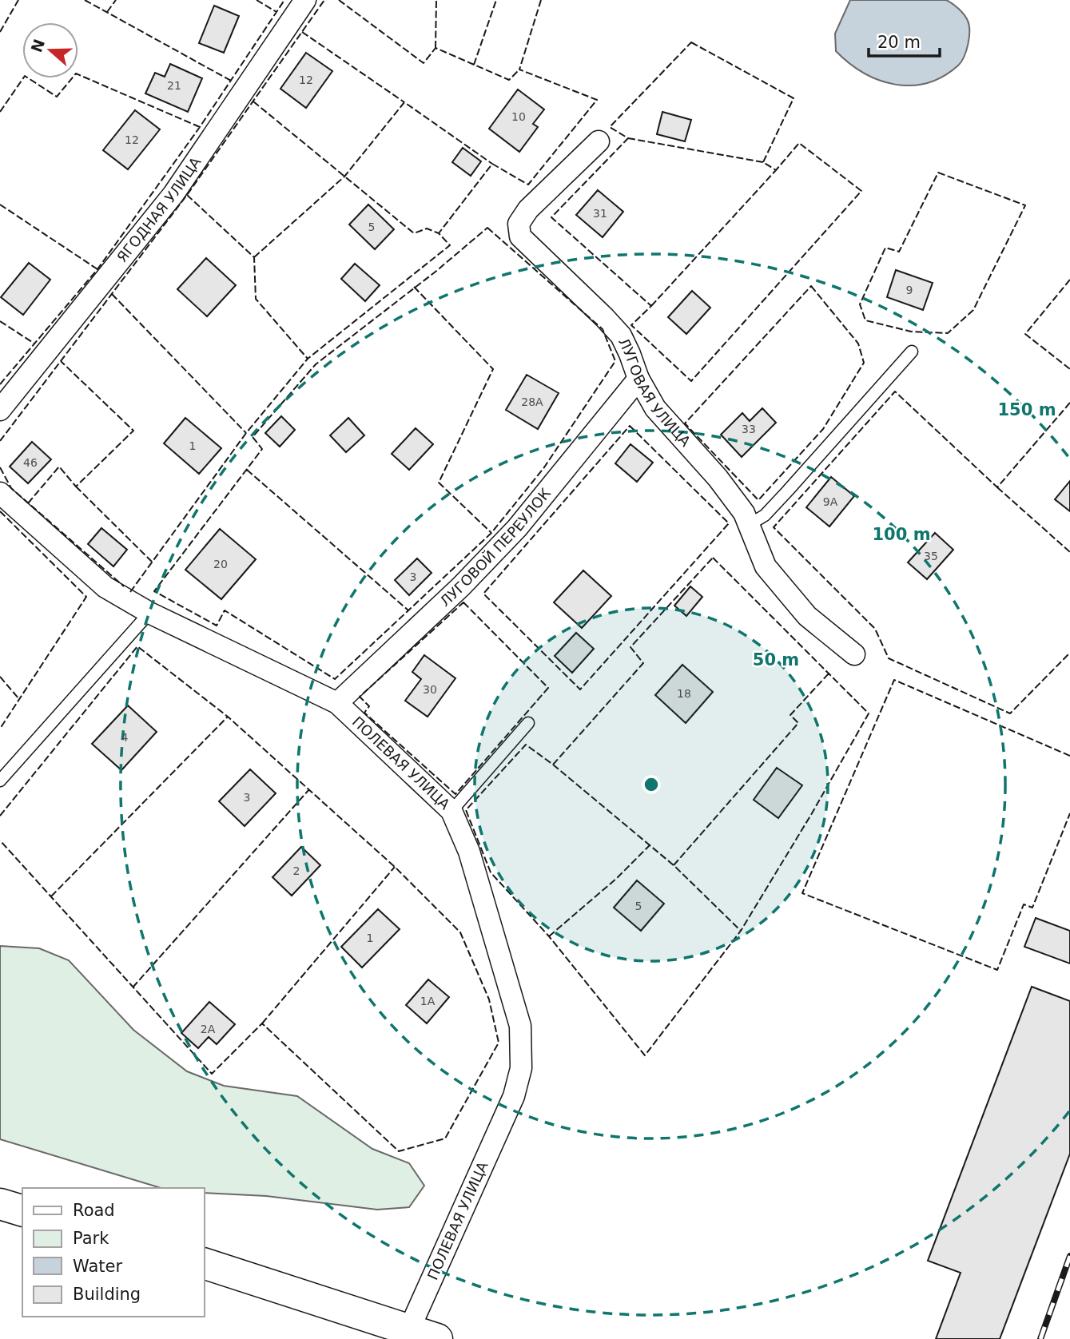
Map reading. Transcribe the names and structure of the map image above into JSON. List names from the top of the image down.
{
  "streets": {
    "street": [
      "ЯГОДНАЯ УЛИЦА",
      "ЛУГОВАЯ УЛИЦА",
      "ЛУГОВОЙ ПЕРЕУЛОК",
      "ПОЛЕВАЯ УЛИЦА"
    ]
  },
  "crossings": [
    ["ЛУГОВАЯ УЛИЦА", "ЛУГОВОЙ ПЕРЕУЛОК"],
    ["ЛУГОВОЙ ПЕРЕУЛОК", "ПОЛЕВАЯ УЛИЦА"]
  ],
  "house_numbers": [
    "12",
    "21",
    "10",
    "12",
    "31",
    "5",
    "9",
    "28А",
    "33",
    "1",
    "46",
    "9А",
    "35",
    "20",
    "3",
    "30",
    "18",
    "4",
    "3",
    "2",
    "5",
    "1",
    "1А",
    "2А"
  ],
  "legend": [
    "Road",
    "Park",
    "Water",
    "Building"
  ],
  "scale_bar": "20 m",
  "north": "left",
  "rings": ["150 m", "100 m", "50 m"]
}
